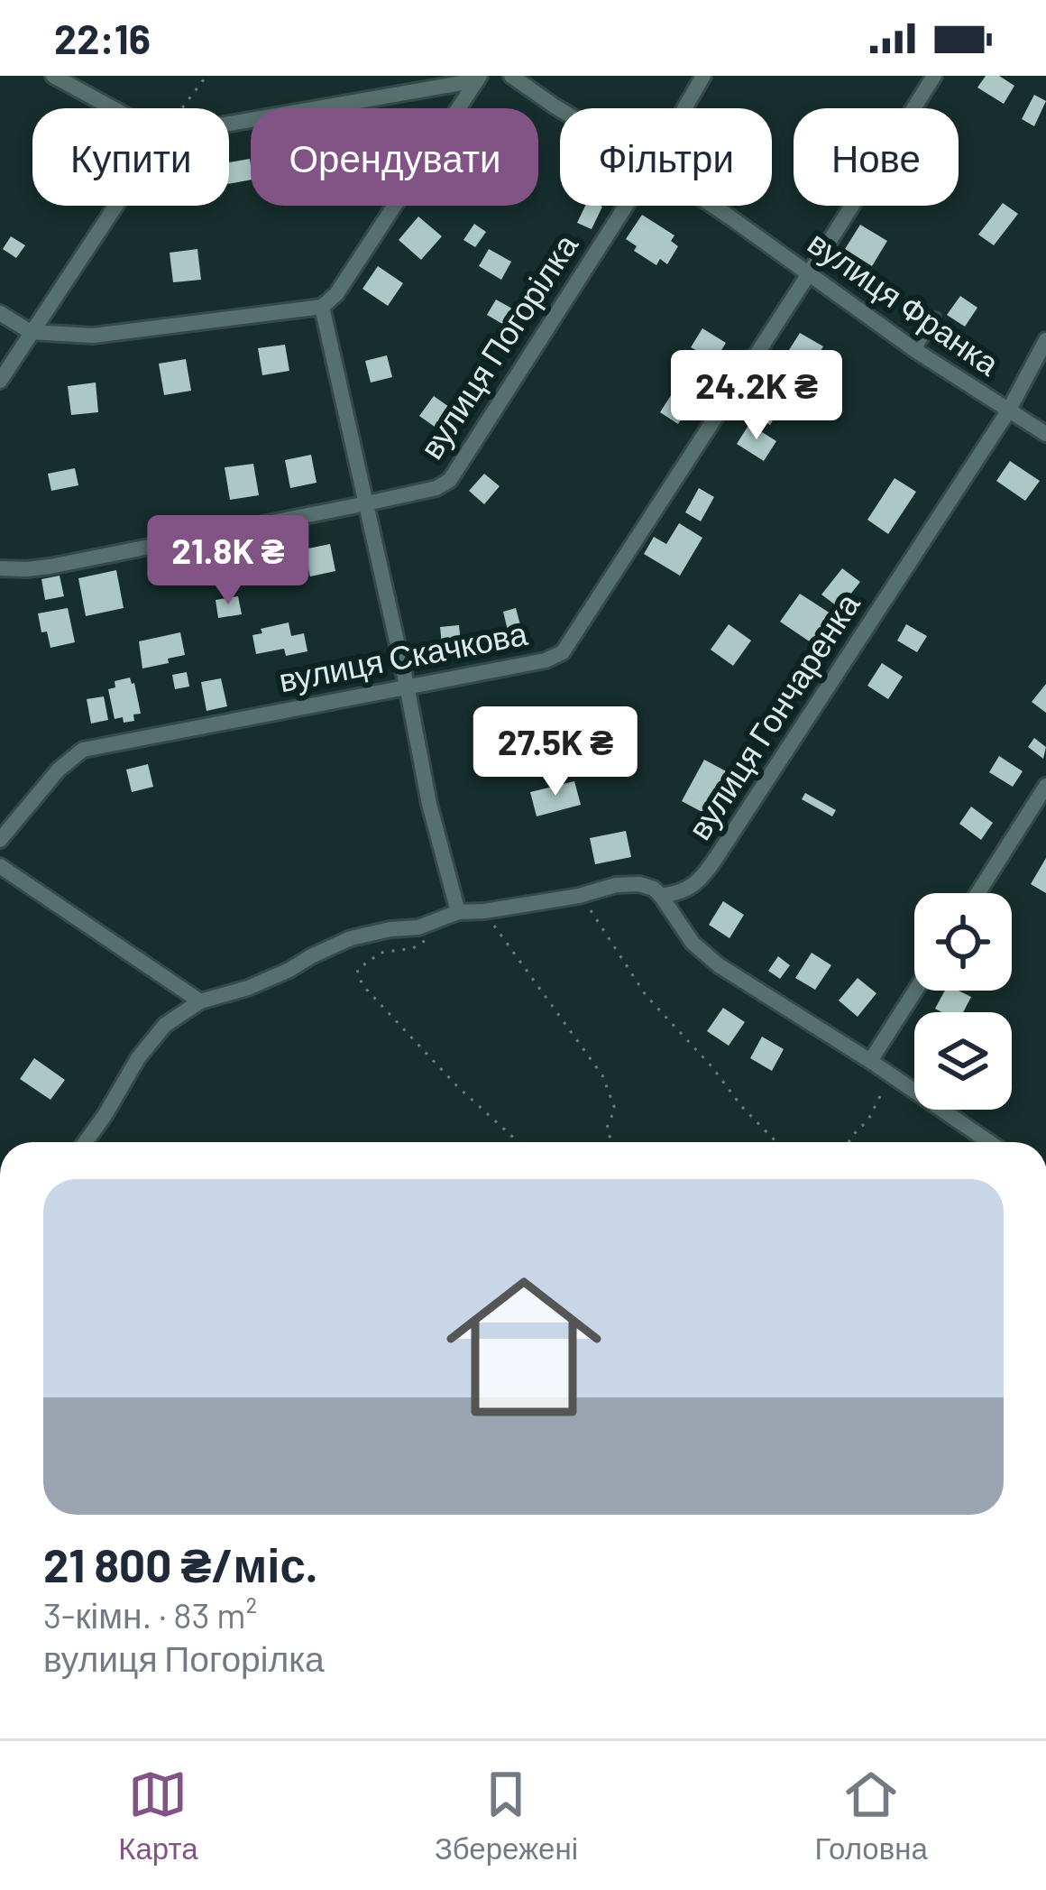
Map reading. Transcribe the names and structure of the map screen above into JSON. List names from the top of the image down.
{
  "streets": {
    "street": [
      "вулиця Франка",
      "вулиця Погорілка",
      "вулиця Скачкова",
      "вулиця Гончаренка"
    ]
  },
  "crossings": [
    ["вулиця Франка", "вулиця Скачкова"],
    ["вулиця Франка", "вулиця Гончаренка"]
  ],
  "page": {
    "status": "22:16",
    "chip": [
      "Купити",
      "Орендувати",
      "Фільтри",
      "Нове"
    ],
    "price": ["24.2K ₴", "21.8K ₴", "27.5K ₴"],
    "list": [
      {
        "name": "21 800 ₴/міс.",
        "note": "3-кімн. · 83 m² · вулиця Погорілка"
      }
    ],
    "tabs": ["Карта", "Збережені", "Головна"]
  }
}
